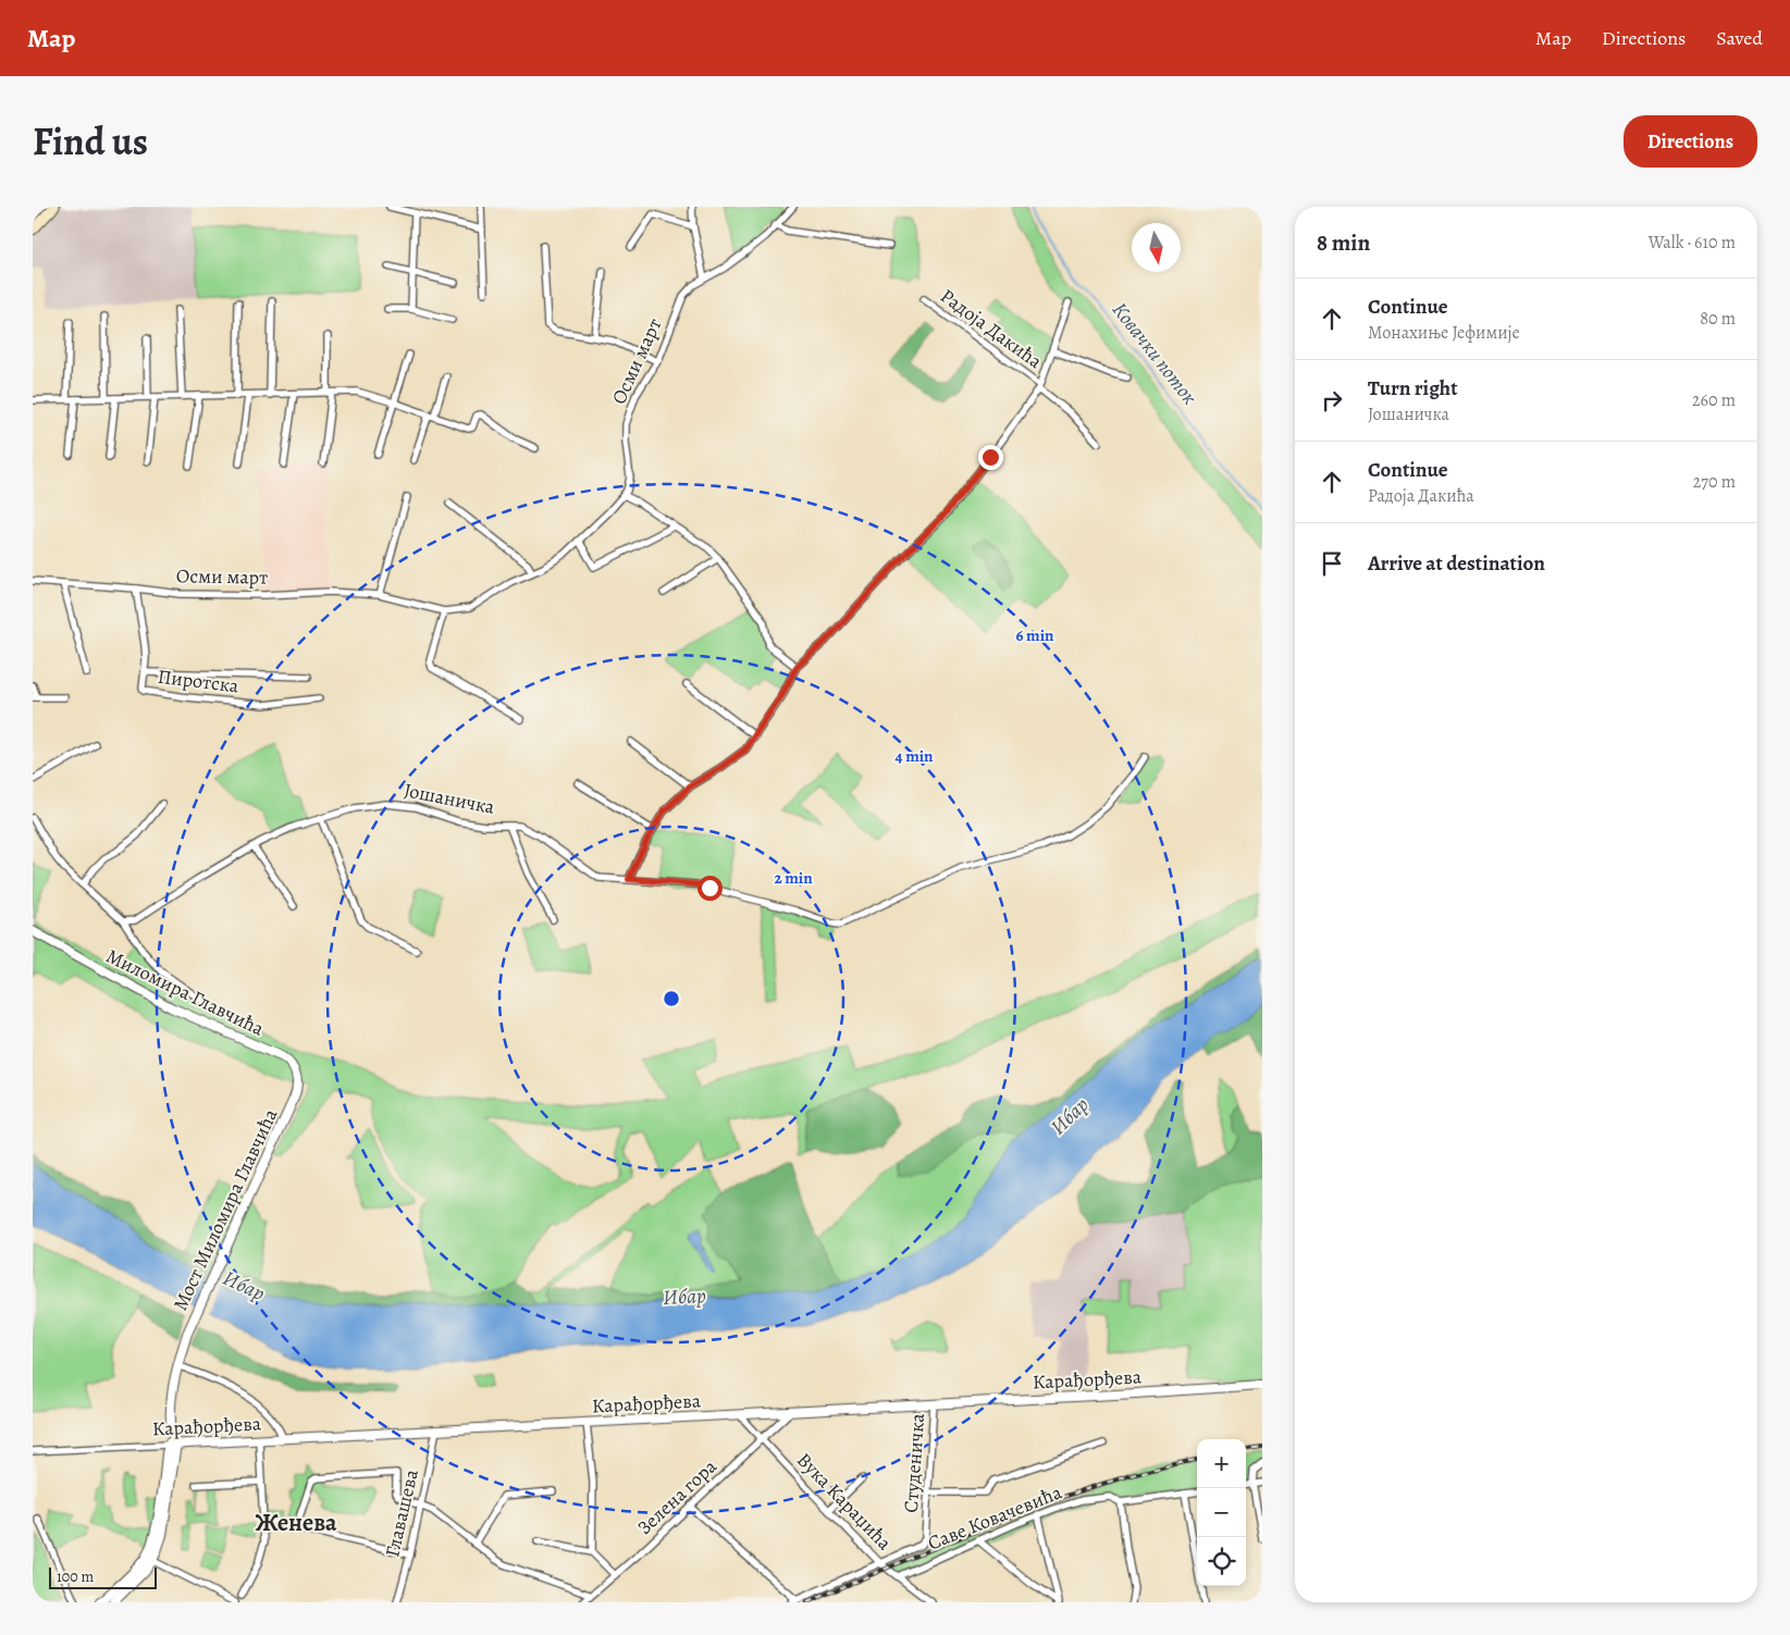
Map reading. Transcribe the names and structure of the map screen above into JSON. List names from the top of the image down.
{
  "streets": {
    "street": [
      "Радоја Дакића",
      "Осми март",
      "Пиротска",
      "Јошаничка",
      "Миломира Главчића",
      "Мост Миломира Главчића",
      "Карађорђева",
      "Студеничка",
      "Зелена гора",
      "Вука Караџића",
      "Главашева",
      "Саве Ковачевића"
    ]
  },
  "crossings": [
    ["Осми март", "Пиротска"],
    ["Миломира Главчића", "Мост Миломира Главчића"],
    ["Мост Миломира Главчића", "Карађорђева"],
    ["Карађорђева", "Студеничка"],
    ["Карађорђева", "Зелена гора"],
    ["Карађорђева", "Вука Караџића"],
    ["Карађорђева", "Главашева"],
    ["Студеничка", "Вука Караџића"],
    ["Зелена гора", "Вука Караџића"],
    ["Вука Караџића", "Саве Ковачевића"]
  ],
  "districts": ["Женева"],
  "water": ["Ковачки поток", "Ибар"],
  "scale_bar": "100 m",
  "north": "bottom",
  "page": {
    "header": "Map",
    "nav": ["Map", "Directions", "Saved"],
    "title": "Find us",
    "buttons": "Directions",
    "heading": ["8 min", "Walk · 610 m"],
    "list": [
      ["Continue", "Монахиње Јефимије", "80 m"],
      ["Turn right", "Јошаничка", "260 m"],
      ["Continue", "Радоја Дакића", "270 m"],
      "Arrive at destination"
    ],
    "map_buttons": ["+", "−"],
    "scale": "100 m"
  },
  "rings": ["6 min", "4 min", "2 min"]
}
